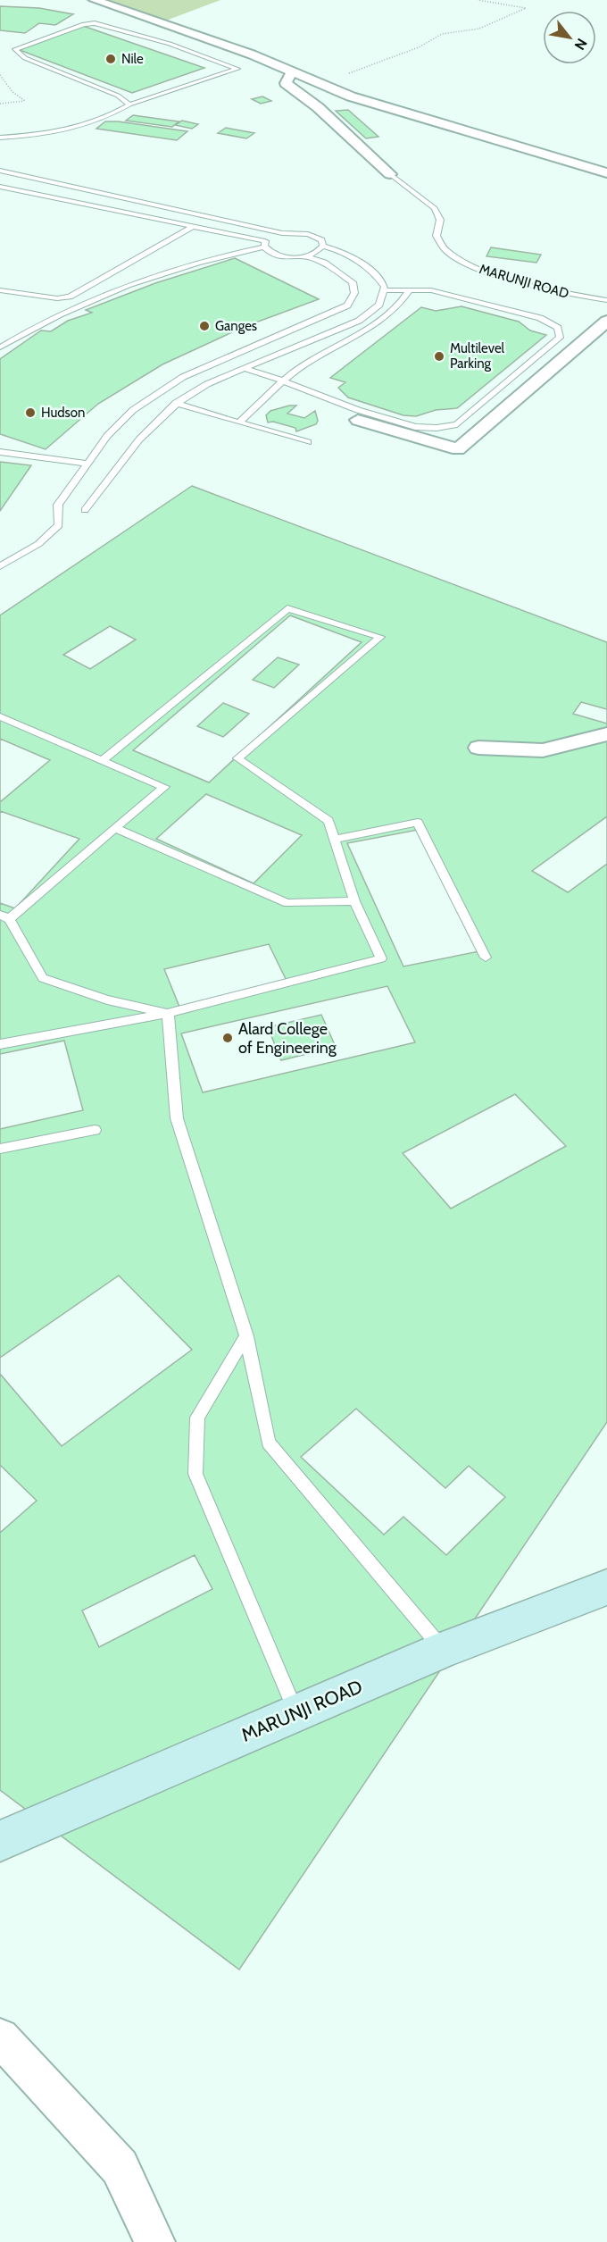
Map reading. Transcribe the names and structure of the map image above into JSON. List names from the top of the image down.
{
  "streets": {
    "street": ["MARUNJI ROAD"]
  },
  "places": [
    "Nile",
    "Ganges",
    "Multilevel Parking",
    "Hudson",
    "Alard College of Engineering"
  ],
  "north": "bottom right"
}
